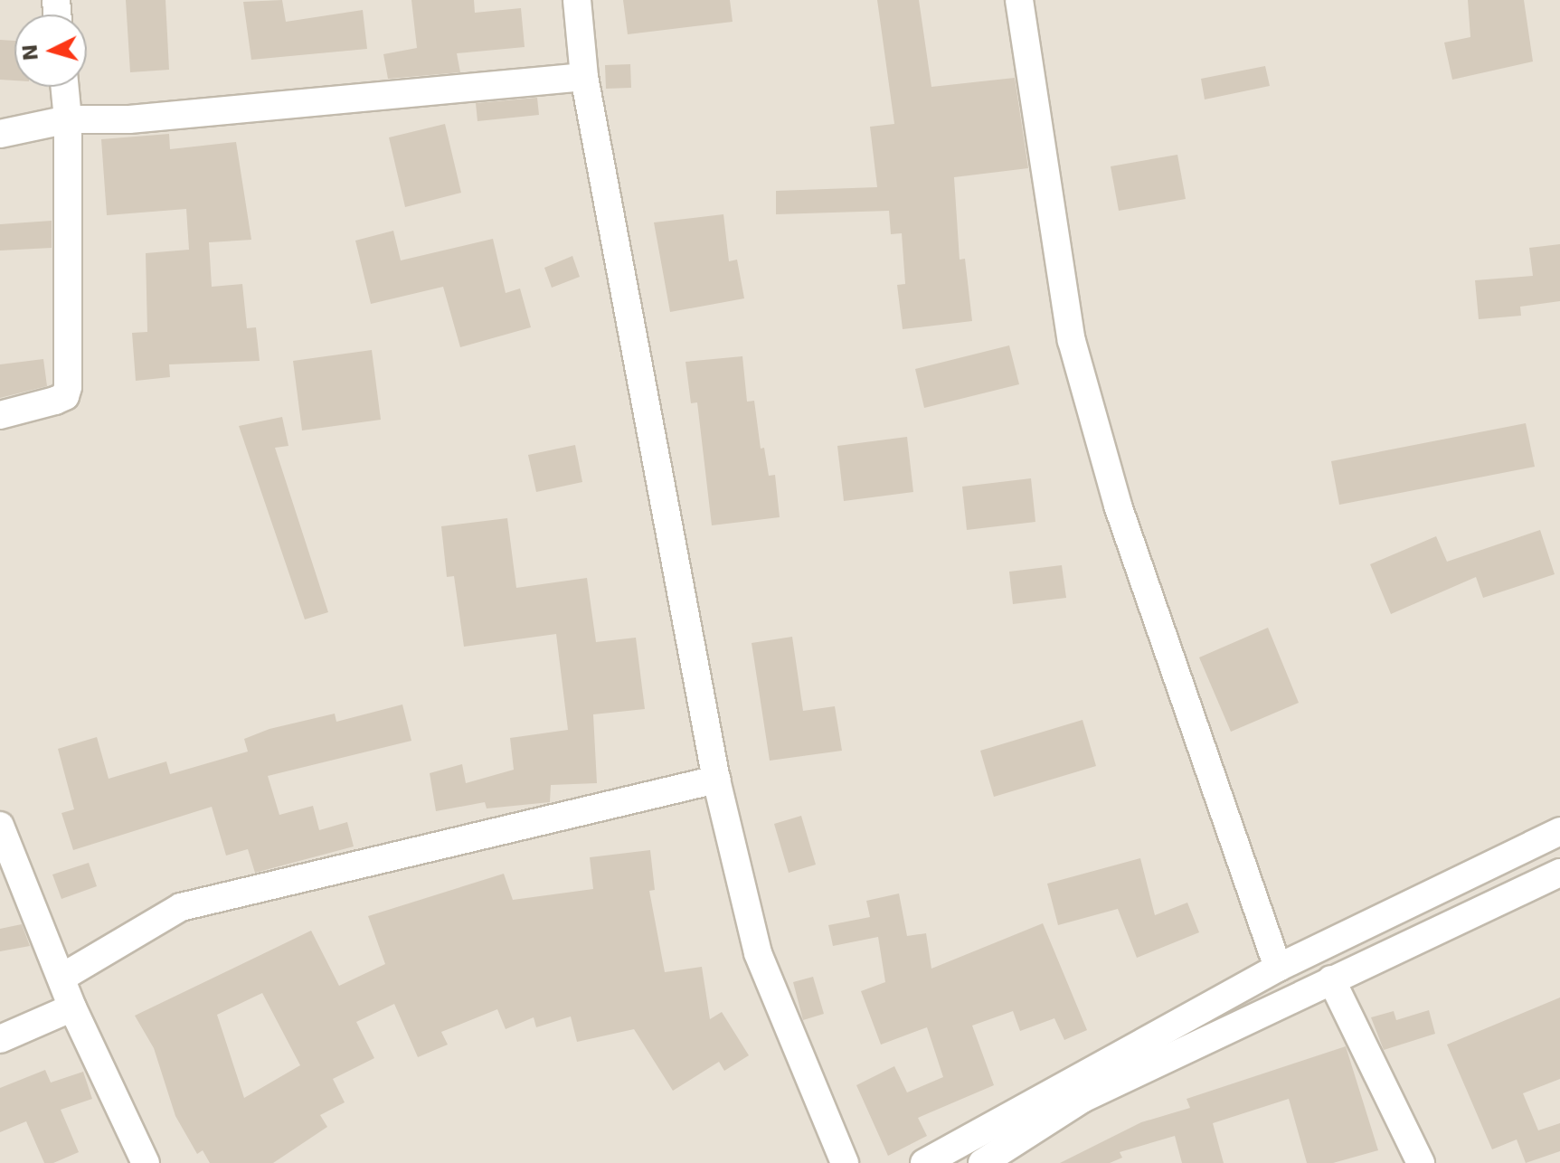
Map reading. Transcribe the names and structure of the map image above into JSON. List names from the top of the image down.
{
  "north": "left"
}
